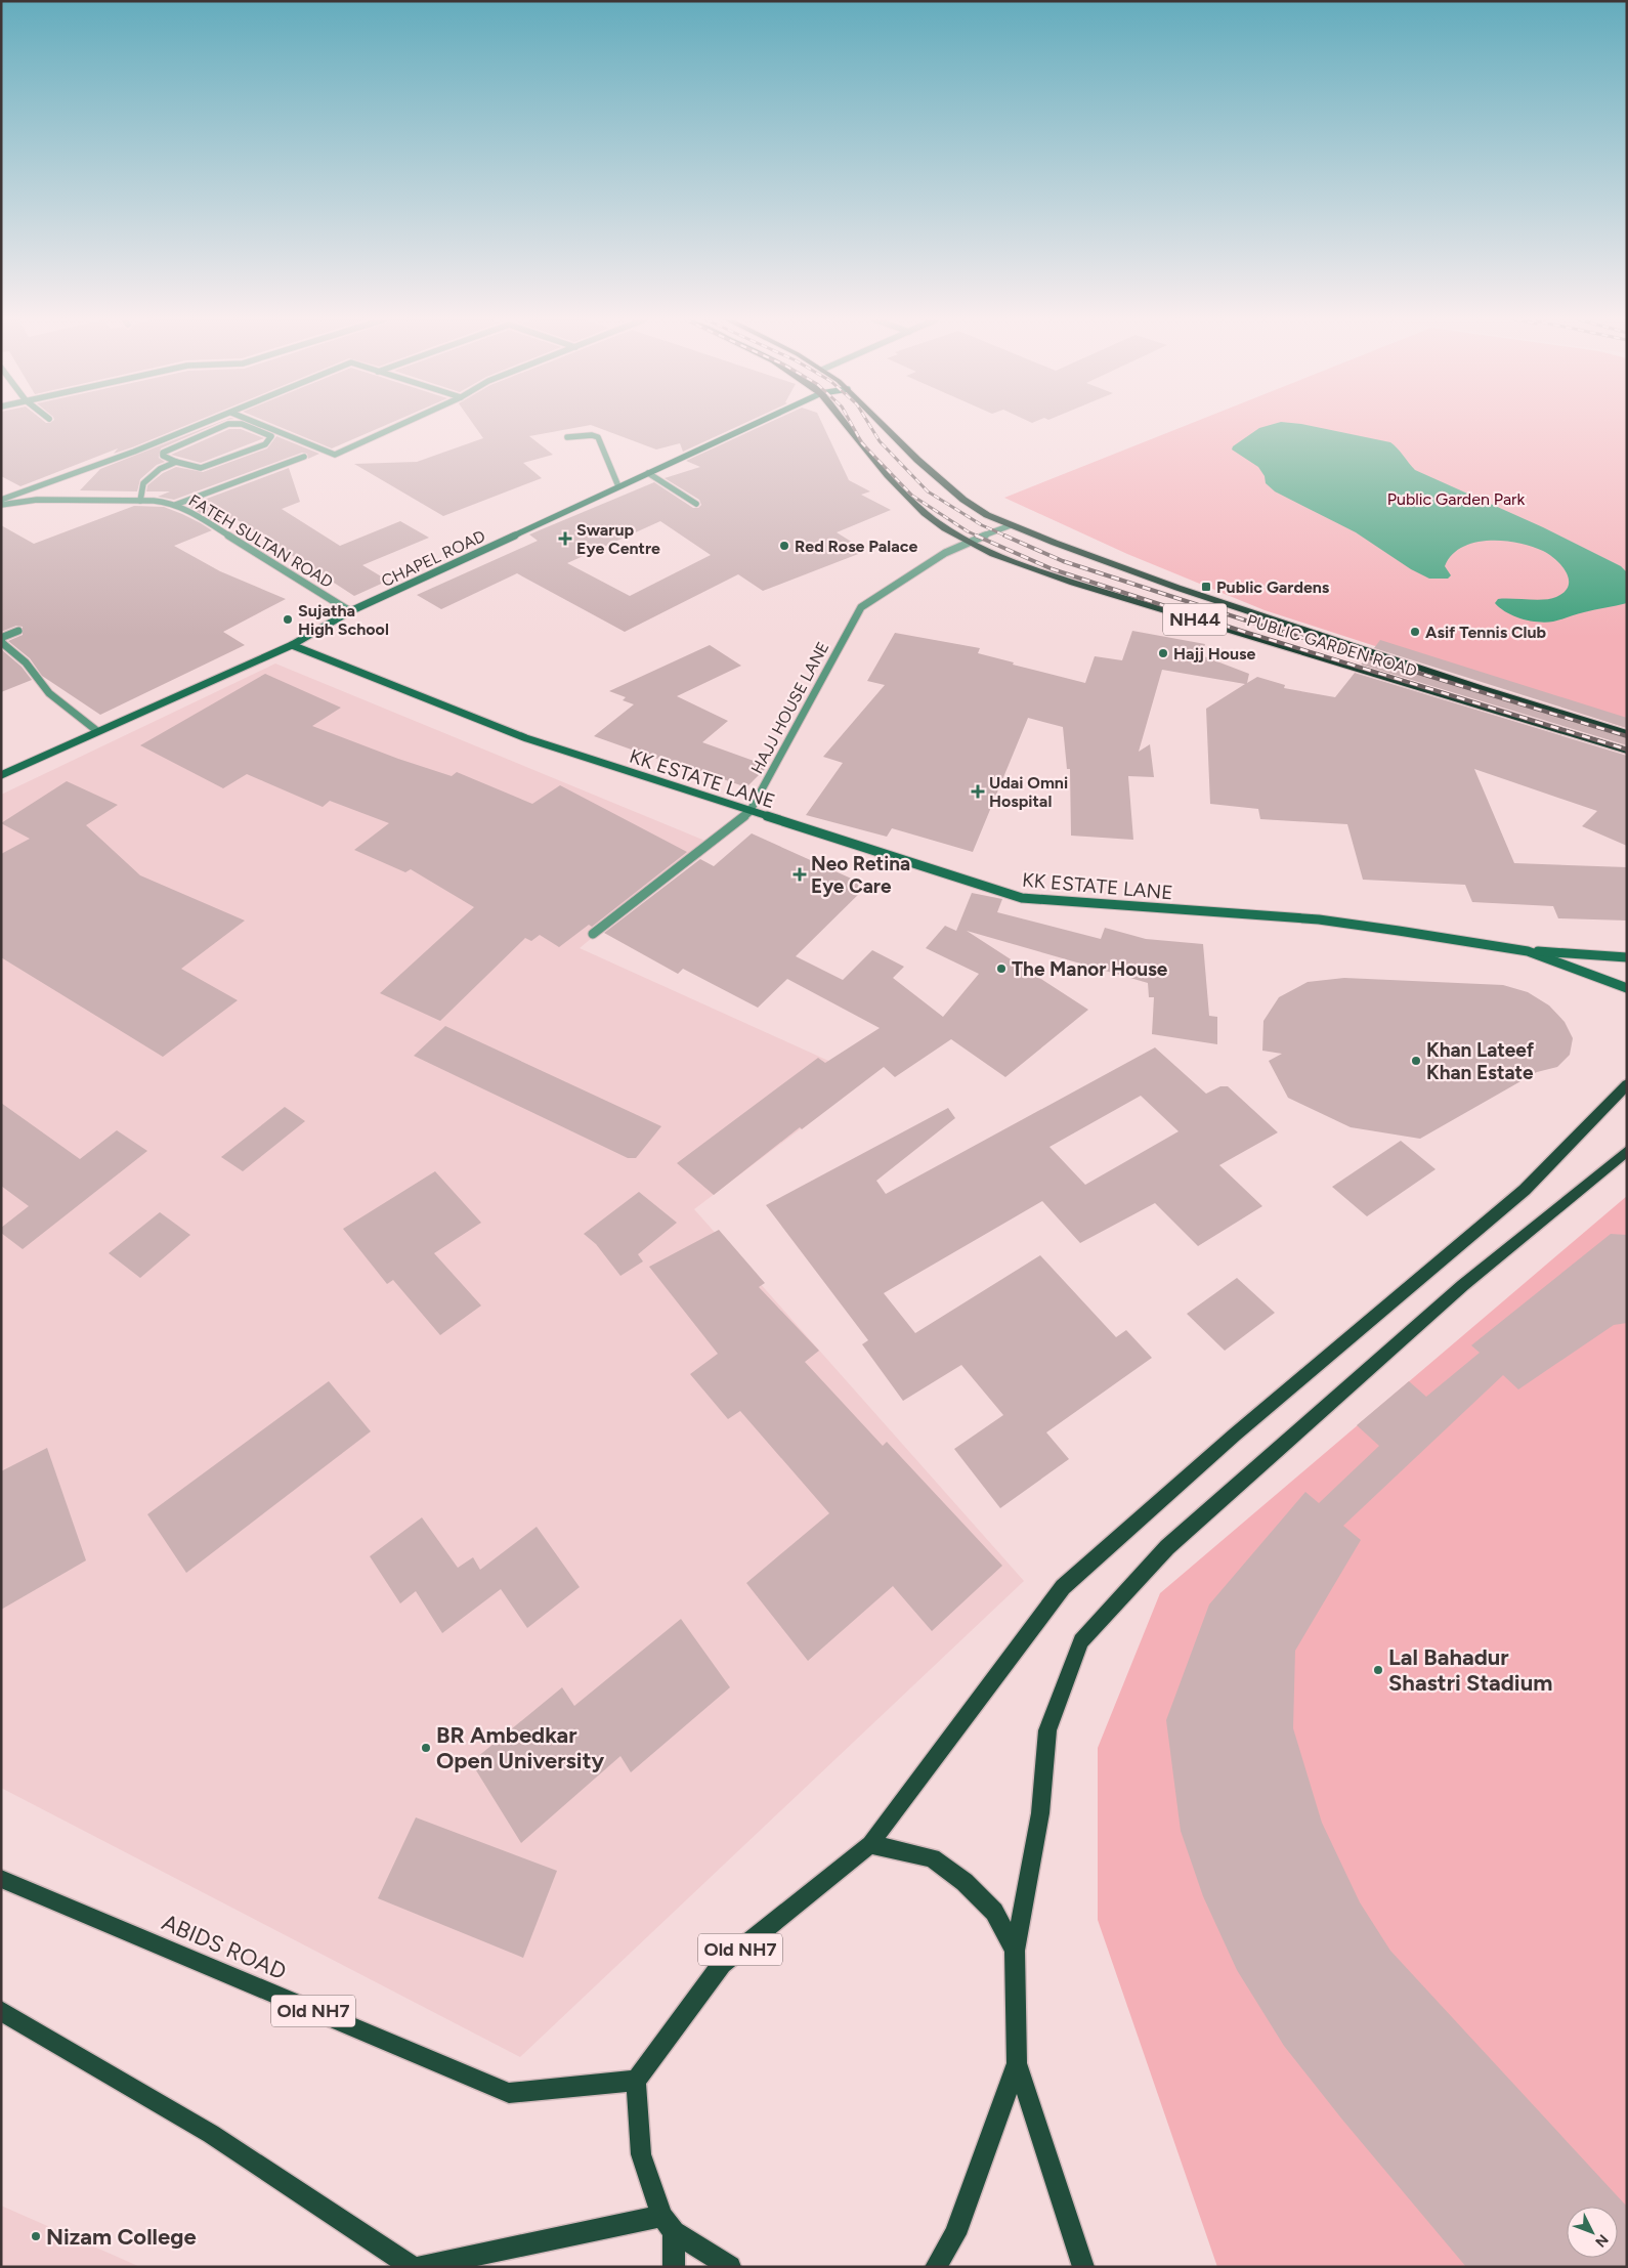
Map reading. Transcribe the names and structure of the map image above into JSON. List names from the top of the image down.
{
  "streets": {
    "highway": ["NH44", "PUBLIC GARDEN ROAD"],
    "main road": [
      "CHAPEL ROAD",
      "KK ESTATE LANE",
      "ABIDS ROAD",
      "Old NH7"
    ],
    "street": ["FATEH SULTAN ROAD", "HAJJ HOUSE LANE"]
  },
  "crossings": [
    ["FATEH SULTAN ROAD", "CHAPEL ROAD"],
    ["CHAPEL ROAD", "KK ESTATE LANE"],
    ["NH44", "HAJJ HOUSE LANE"],
    ["PUBLIC GARDEN ROAD", "HAJJ HOUSE LANE"],
    ["HAJJ HOUSE LANE", "KK ESTATE LANE"],
    ["ABIDS ROAD", "Old NH7"]
  ],
  "parks": ["Public Garden Park"],
  "places": {
    "health": ["Swarup Eye Centre", "Udai Omni Hospital", "Neo Retina Eye Care"],
    "other": [
      "Red Rose Palace",
      "Sujatha High School",
      "Asif Tennis Club",
      "Hajj House",
      "The Manor House",
      "Khan Lateef Khan Estate",
      "Lal Bahadur Shastri Stadium",
      "BR Ambedkar Open University",
      "Nizam College"
    ],
    "transit": ["Public Gardens"]
  },
  "north": "bottom right"
}
